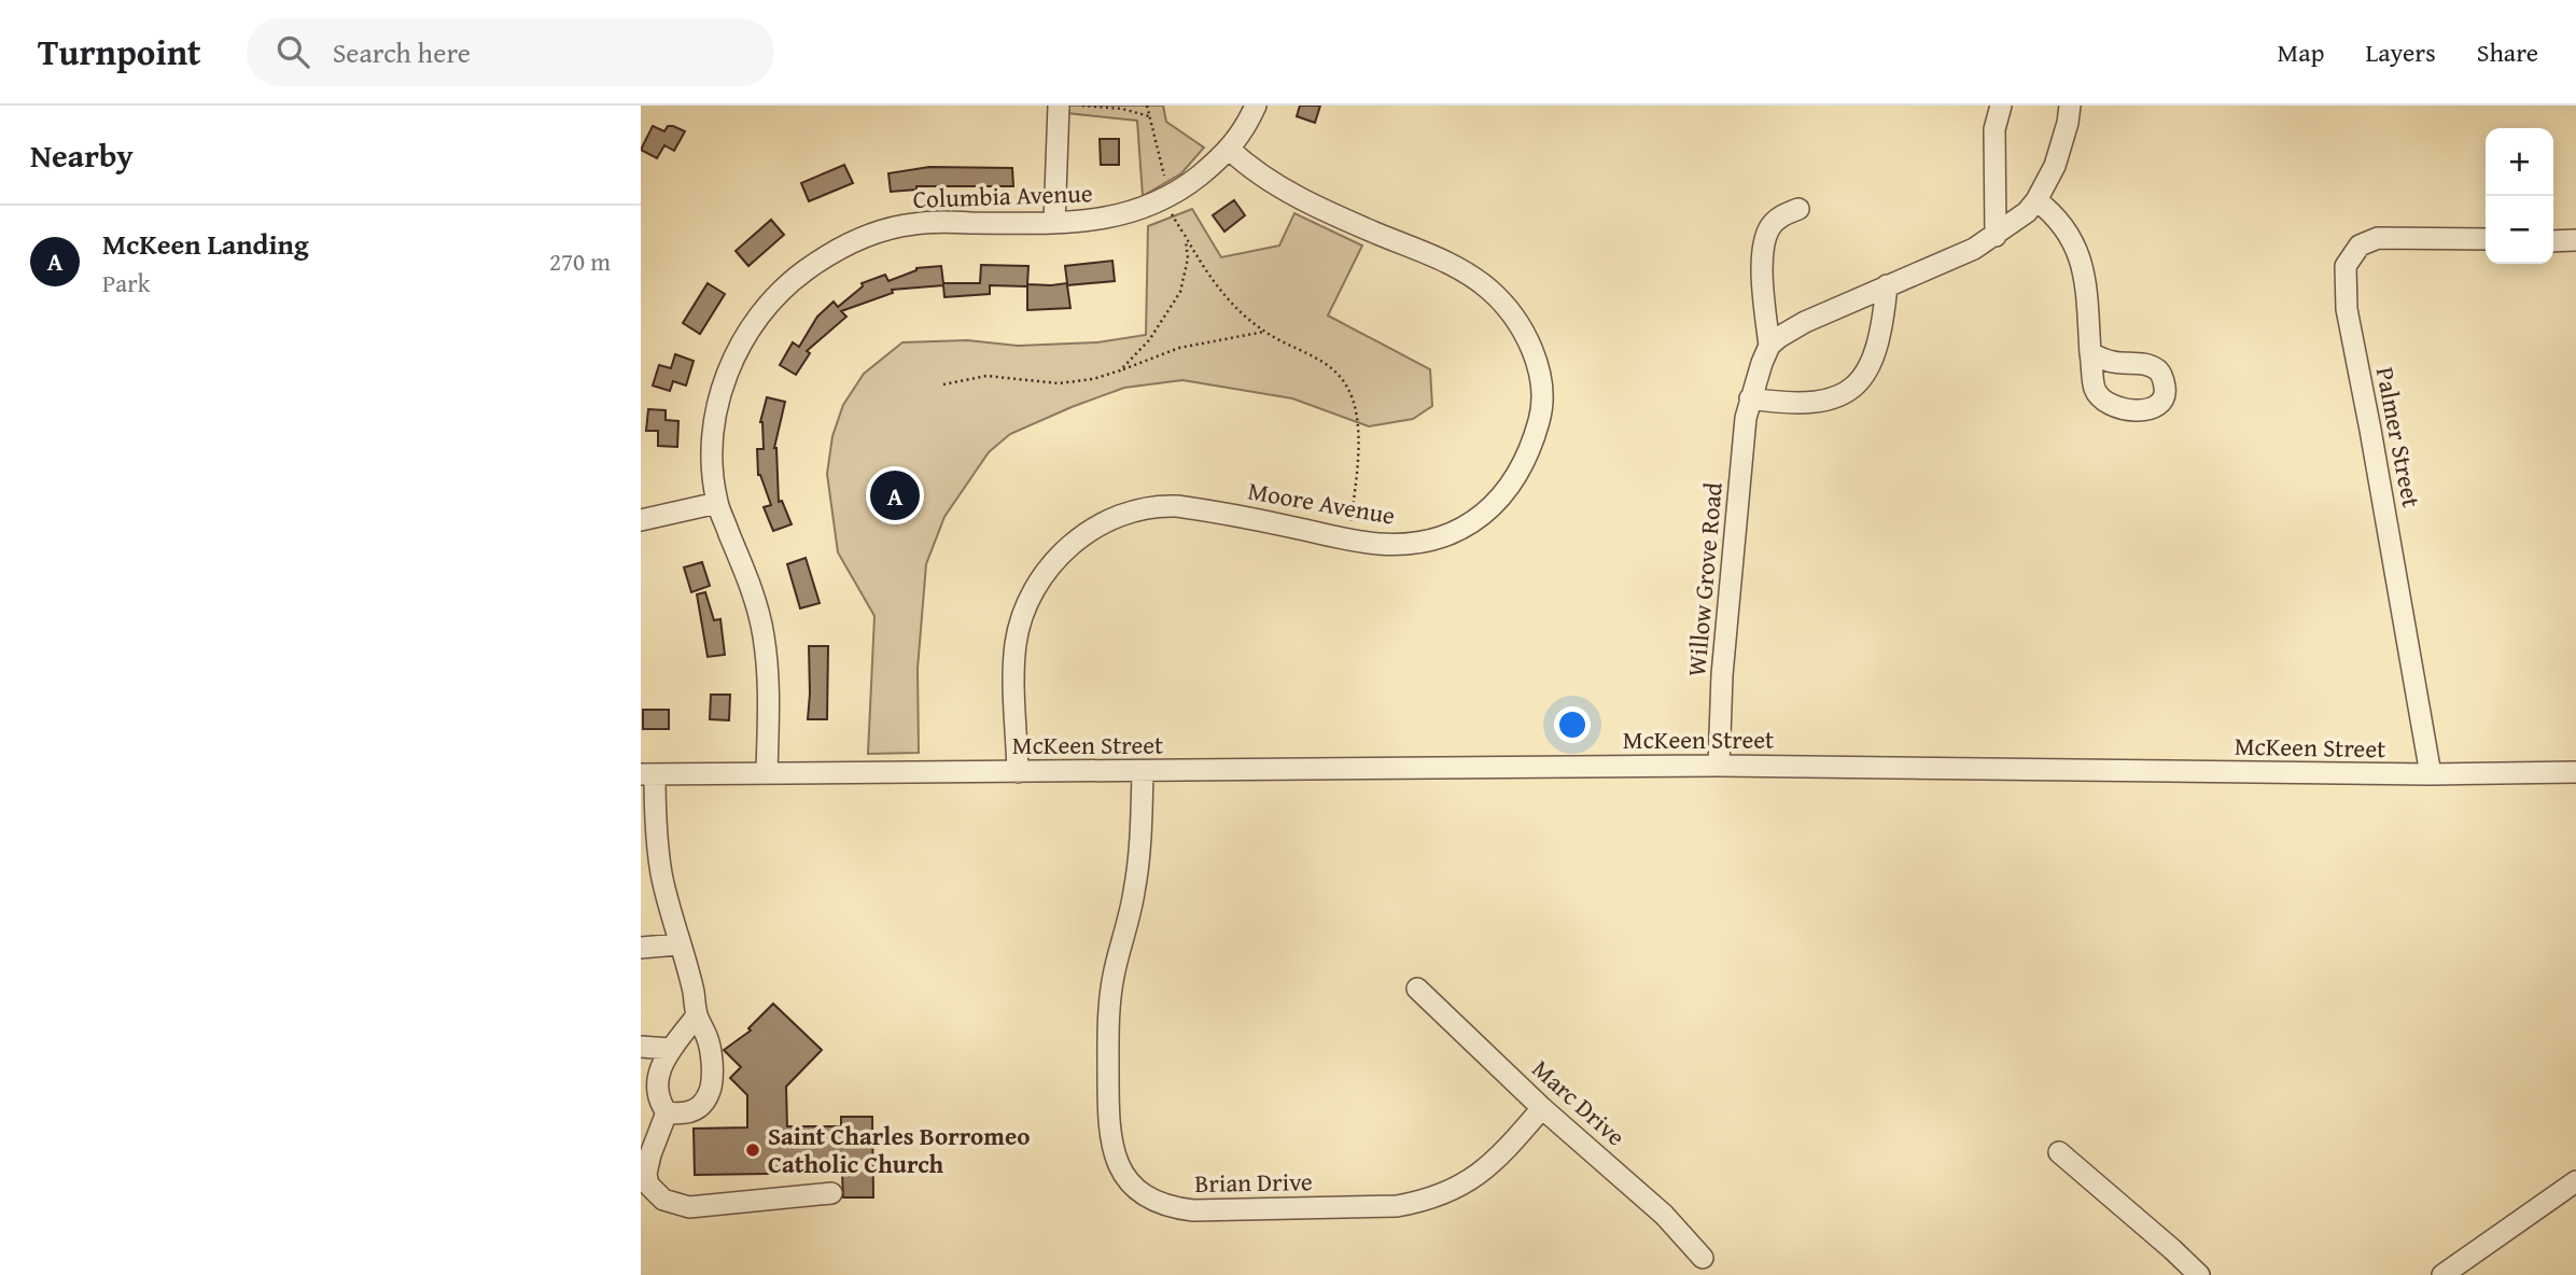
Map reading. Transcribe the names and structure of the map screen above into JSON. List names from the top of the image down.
{
  "streets": {
    "street": [
      "Columbia Avenue",
      "Palmer Street",
      "Moore Avenue",
      "Willow Grove Road",
      "McKeen Street",
      "Marc Drive",
      "Brian Drive"
    ]
  },
  "crossings": [
    ["Columbia Avenue", "Moore Avenue"],
    ["Columbia Avenue", "McKeen Street"],
    ["Palmer Street", "McKeen Street"],
    ["Moore Avenue", "McKeen Street"],
    ["Willow Grove Road", "McKeen Street"],
    ["McKeen Street", "Brian Drive"],
    ["Marc Drive", "Brian Drive"]
  ],
  "places": ["Saint Charles Borromeo Catholic Church"],
  "page": {
    "header": "Turnpoint",
    "search": "Search here",
    "nav": ["Map", "Layers", "Share"],
    "heading": "Nearby",
    "map_buttons": ["+", "−"],
    "list": [
      {
        "mark": "A",
        "name": "McKeen Landing",
        "note": "Park",
        "value": "270 m"
      }
    ],
    "pins": "A"
  }
}
